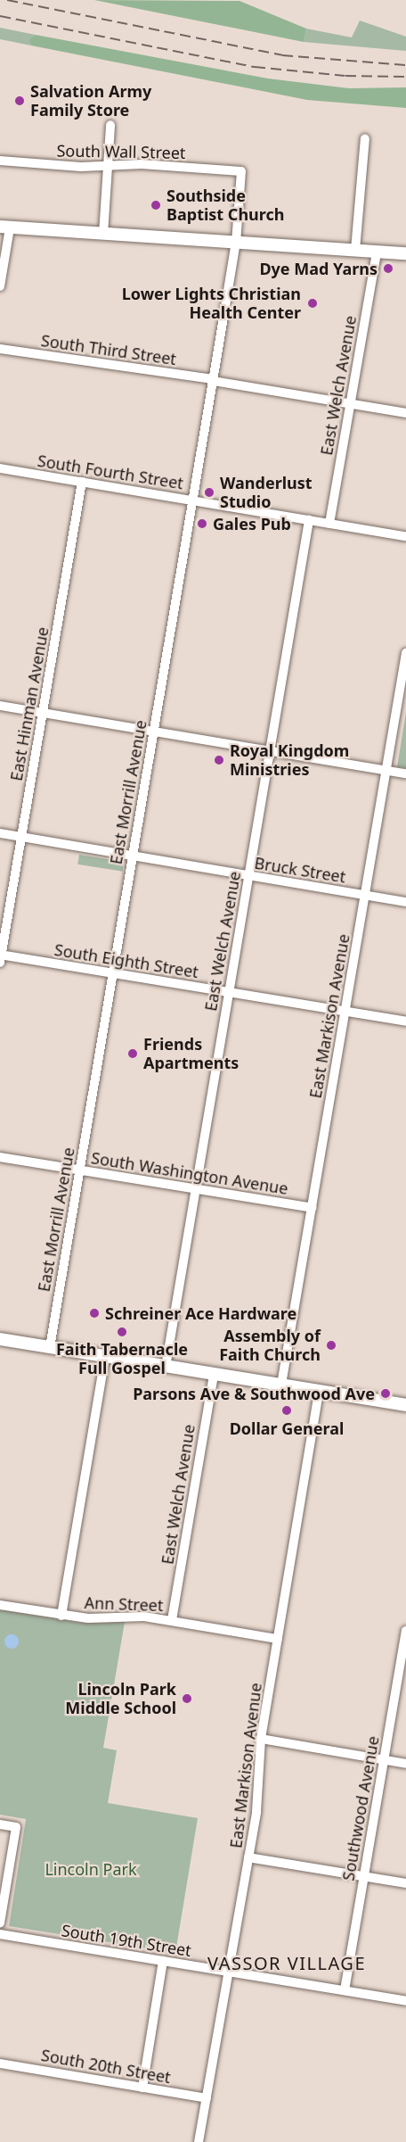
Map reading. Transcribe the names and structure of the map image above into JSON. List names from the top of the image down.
{
  "streets": {
    "street": [
      "South Wall Street",
      "South Third Street",
      "East Welch Avenue",
      "South Fourth Street",
      "East Hinman Avenue",
      "East Morrill Avenue",
      "Bruck Street",
      "South Eighth Street",
      "East Markison Avenue",
      "South Washington Avenue",
      "Ann Street",
      "Southwood Avenue",
      "South 19th Street",
      "South 20th Street"
    ]
  },
  "crossings": [
    ["South Wall Street", "East Morrill Avenue"],
    ["South Third Street", "East Welch Avenue"],
    ["South Third Street", "East Morrill Avenue"],
    ["East Welch Avenue", "South Fourth Street"],
    ["East Welch Avenue", "Bruck Street"],
    ["East Welch Avenue", "South Eighth Street"],
    ["East Welch Avenue", "South Washington Avenue"],
    ["East Welch Avenue", "Ann Street"],
    ["South Fourth Street", "East Hinman Avenue"],
    ["South Fourth Street", "East Morrill Avenue"],
    ["East Hinman Avenue", "Bruck Street"],
    ["East Hinman Avenue", "South Eighth Street"],
    ["East Morrill Avenue", "Bruck Street"],
    ["East Morrill Avenue", "South Eighth Street"],
    ["East Morrill Avenue", "South Washington Avenue"],
    ["Bruck Street", "East Markison Avenue"],
    ["South Eighth Street", "East Markison Avenue"],
    ["East Markison Avenue", "South Washington Avenue"],
    ["East Markison Avenue", "Ann Street"],
    ["East Markison Avenue", "South 19th Street"],
    ["East Markison Avenue", "South 20th Street"],
    ["Southwood Avenue", "South 19th Street"]
  ],
  "districts": ["VASSOR VILLAGE"],
  "parks": ["Lincoln Park"],
  "places": [
    "Salvation Army Family Store",
    "Southside Baptist Church",
    "Dye Mad Yarns",
    "Lower Lights Christian Health Center",
    "Wanderlust Studio",
    "Gales Pub",
    "Royal Kingdom Ministries",
    "Friends Apartments",
    "Schreiner Ace Hardware",
    "Faith Tabernacle Full Gospel",
    "Assembly of Faith Church",
    "Parsons Ave & Southwood Ave",
    "Dollar General",
    "Lincoln Park Middle School"
  ]
}
